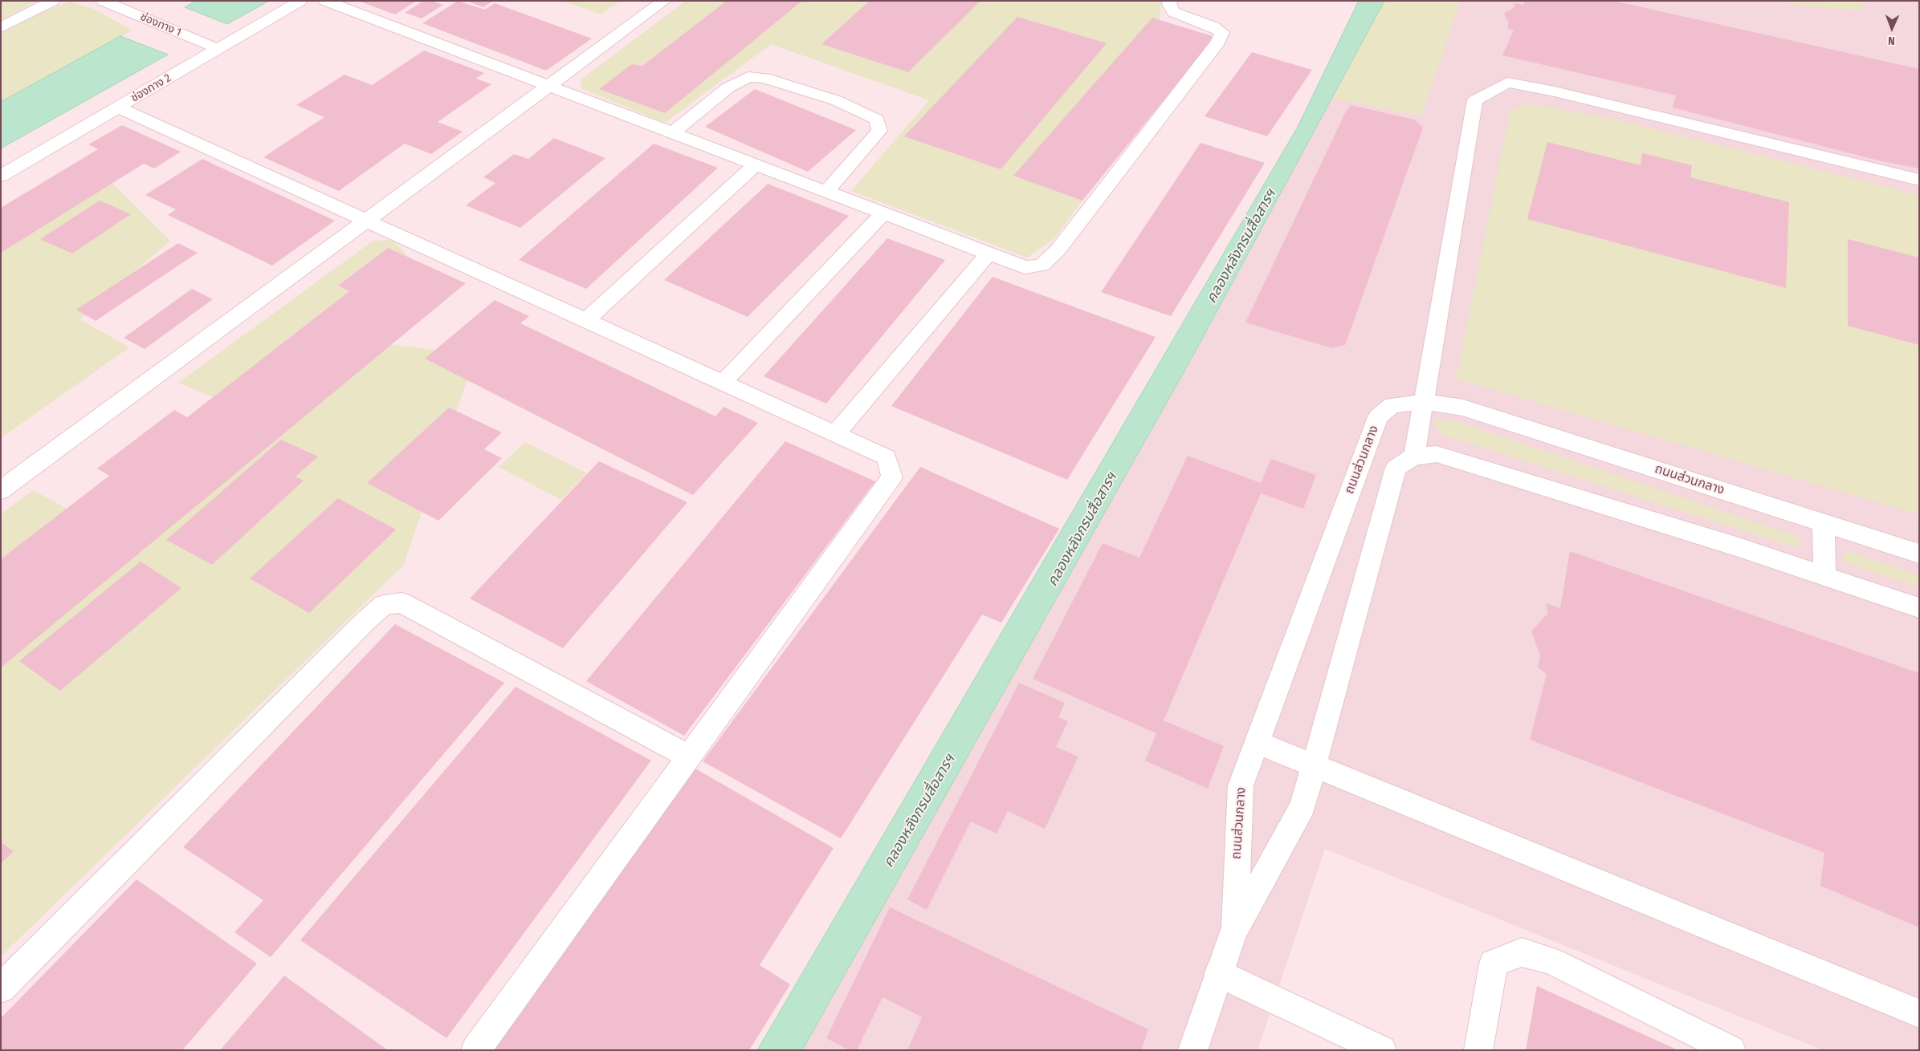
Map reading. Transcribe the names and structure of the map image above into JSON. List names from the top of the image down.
{
  "streets": {
    "street": ["ช่องทาง 1", "ช่องทาง 2", "ถนนส่วนกลาง"]
  },
  "crossings": [
    ["ช่องทาง 1", "ช่องทาง 2"]
  ],
  "water": ["คลองหลังกรมสื่อสารฯ"],
  "north": "bottom"
}
